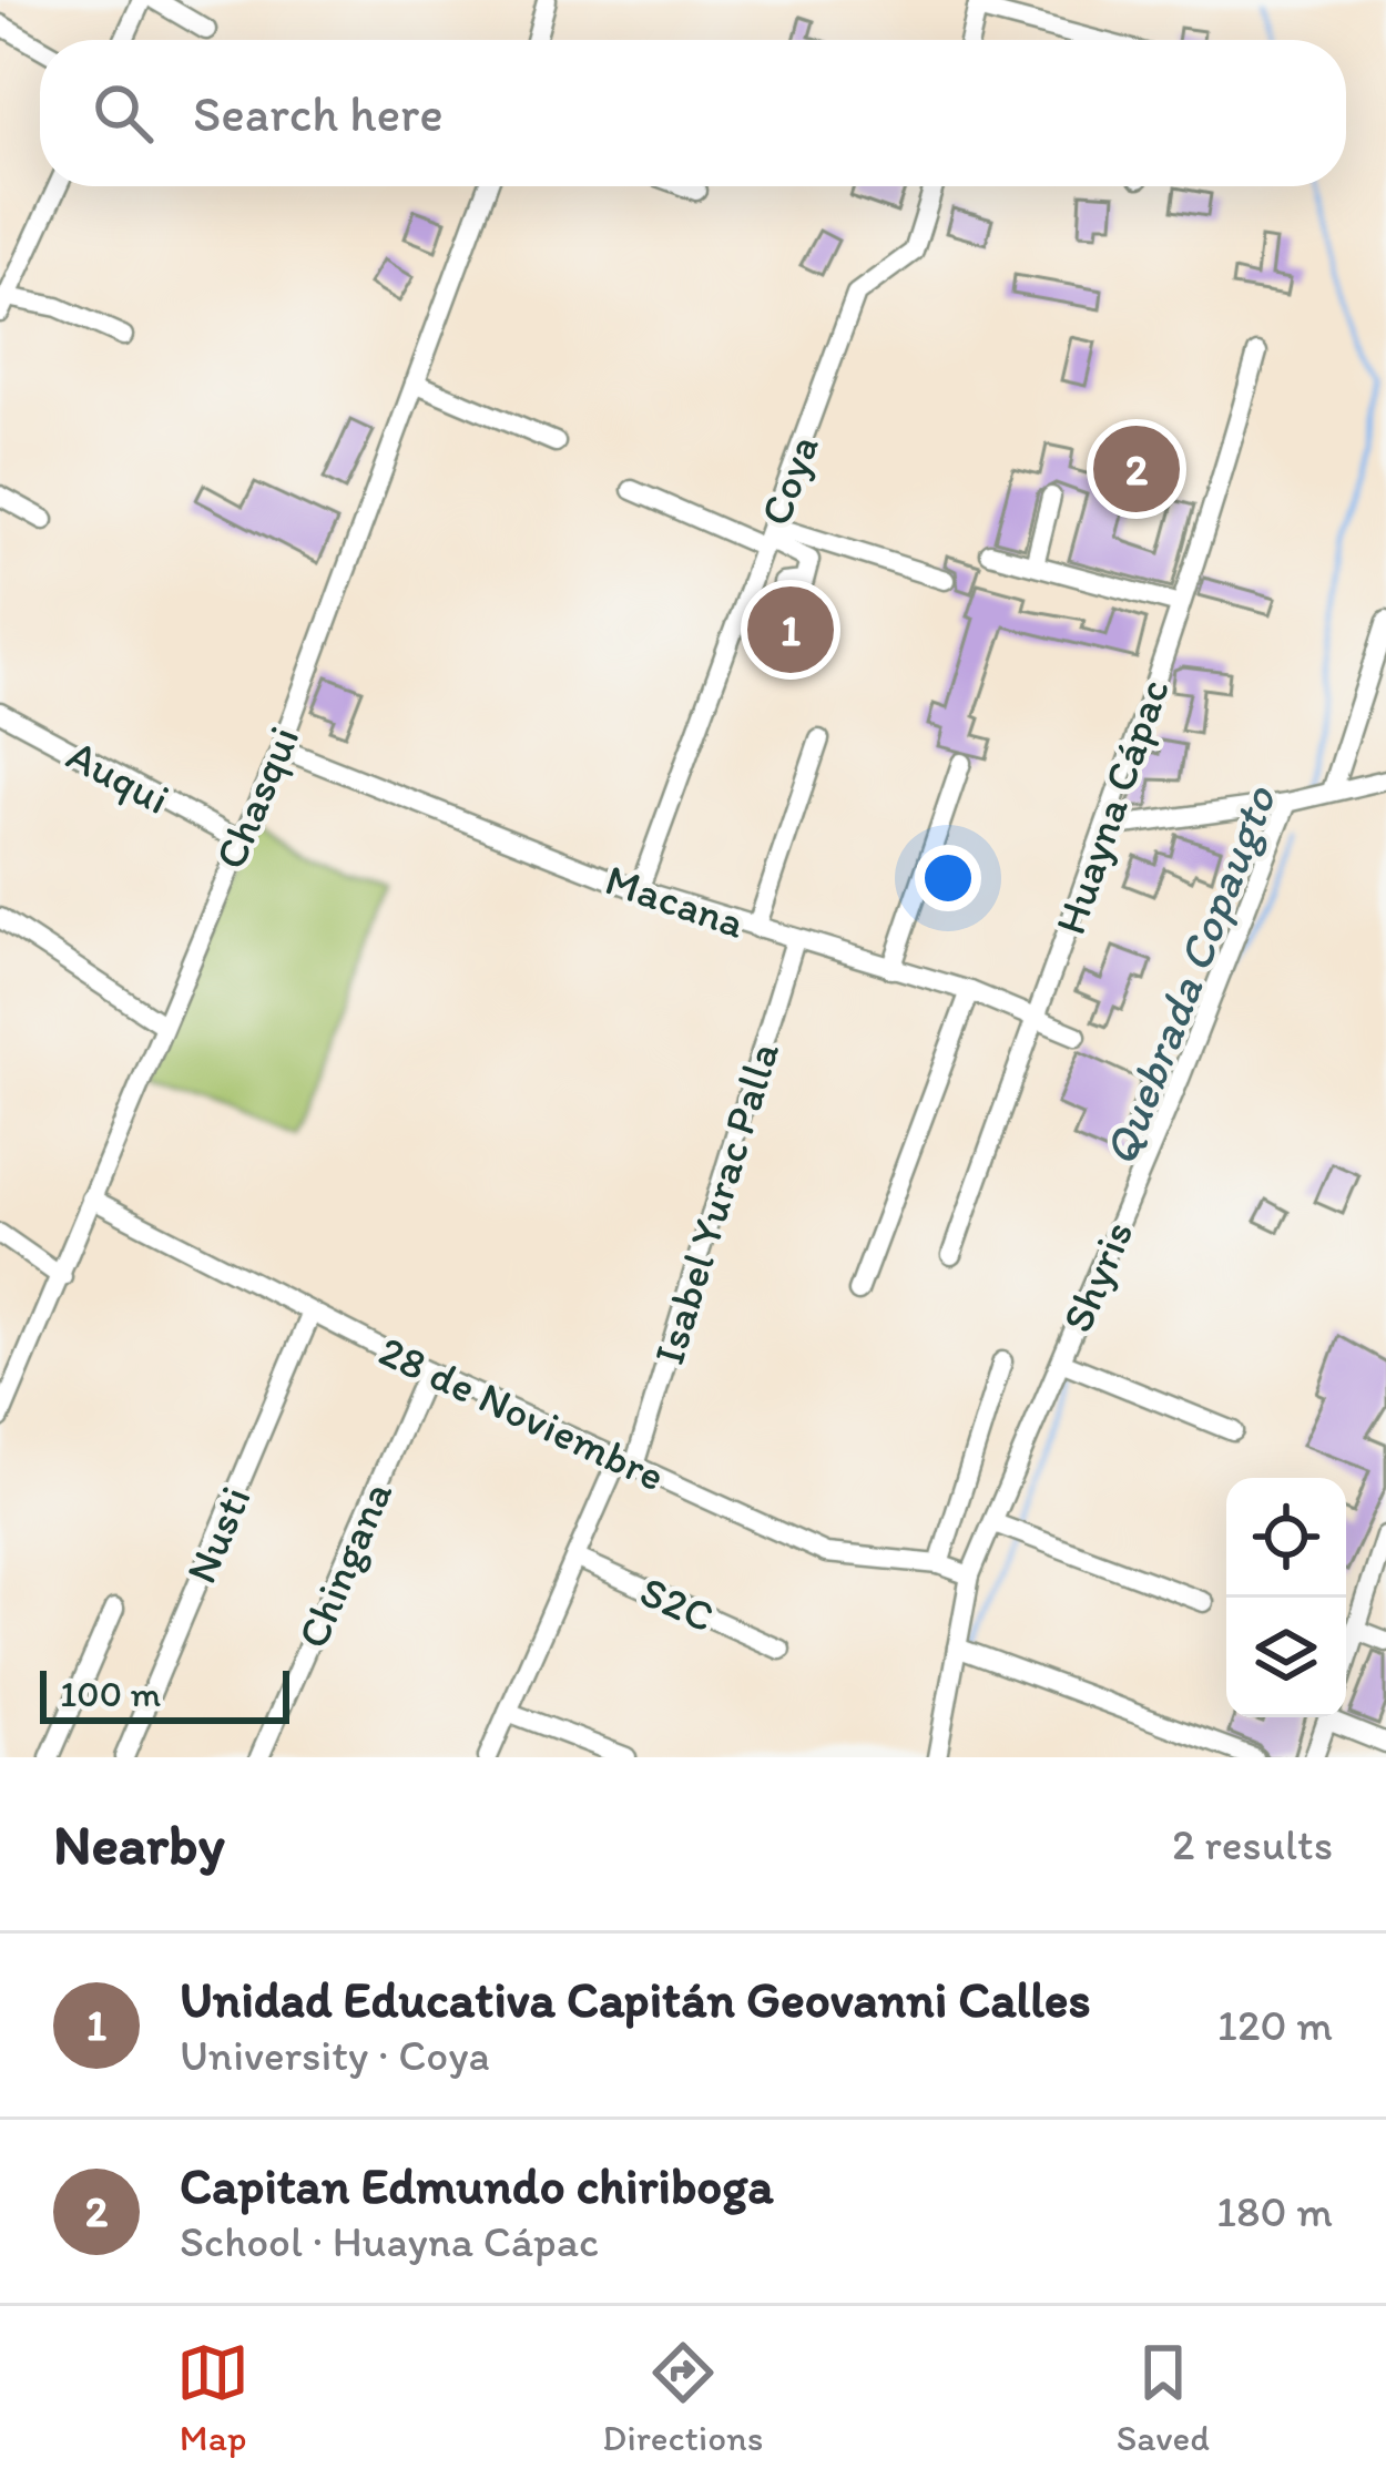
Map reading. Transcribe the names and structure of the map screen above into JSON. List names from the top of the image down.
{
  "streets": {
    "street": [
      "Coya",
      "Auqui",
      "Chasqui",
      "Huayna Cápac",
      "Macana",
      "Isabel Yurac Palla",
      "Shyris",
      "28 de Noviembre",
      "Nusti",
      "Chingana",
      "S2C"
    ]
  },
  "crossings": [
    ["Coya", "Macana"],
    ["Auqui", "Chasqui"],
    ["Chasqui", "Macana"],
    ["Chasqui", "28 de Noviembre"],
    ["Huayna Cápac", "Macana"],
    ["Macana", "Isabel Yurac Palla"],
    ["Isabel Yurac Palla", "28 de Noviembre"],
    ["Isabel Yurac Palla", "S2C"],
    ["Shyris", "28 de Noviembre"],
    ["28 de Noviembre", "Nusti"],
    ["28 de Noviembre", "Chingana"]
  ],
  "water": ["Quebrada Copaugto"],
  "scale_bar": "100 m",
  "page": {
    "search": "Search here",
    "pins": ["2", "1"],
    "scale": "100 m",
    "heading": ["Nearby", "2 results"],
    "list": [
      {
        "mark": "1",
        "name": "Unidad Educativa Capitán Geovanni Calles",
        "note": "University · Coya",
        "value": "120 m"
      },
      {
        "mark": "2",
        "name": "Capitan Edmundo chiriboga",
        "note": "School · Huayna Cápac",
        "value": "180 m"
      }
    ],
    "nav": ["Map", "Directions", "Saved"]
  }
}
